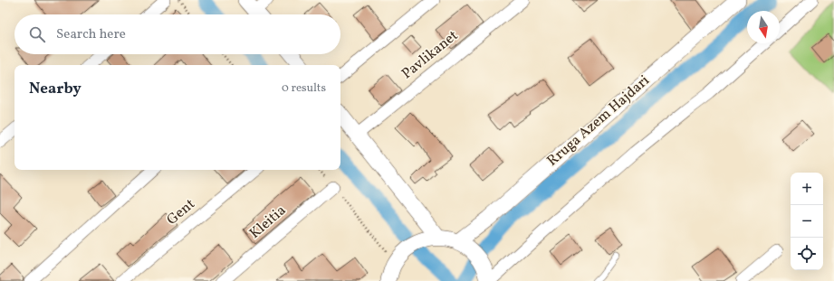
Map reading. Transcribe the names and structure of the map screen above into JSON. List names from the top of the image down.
{
  "streets": {
    "street": [
      "Pavlikanet",
      "Rruga Azem Hajdari",
      "Gent",
      "Kleitia"
    ]
  },
  "north": "bottom",
  "page": {
    "search": "Search here",
    "heading": ["Nearby", "0 results"],
    "map_buttons": ["+", "−"]
  }
}
